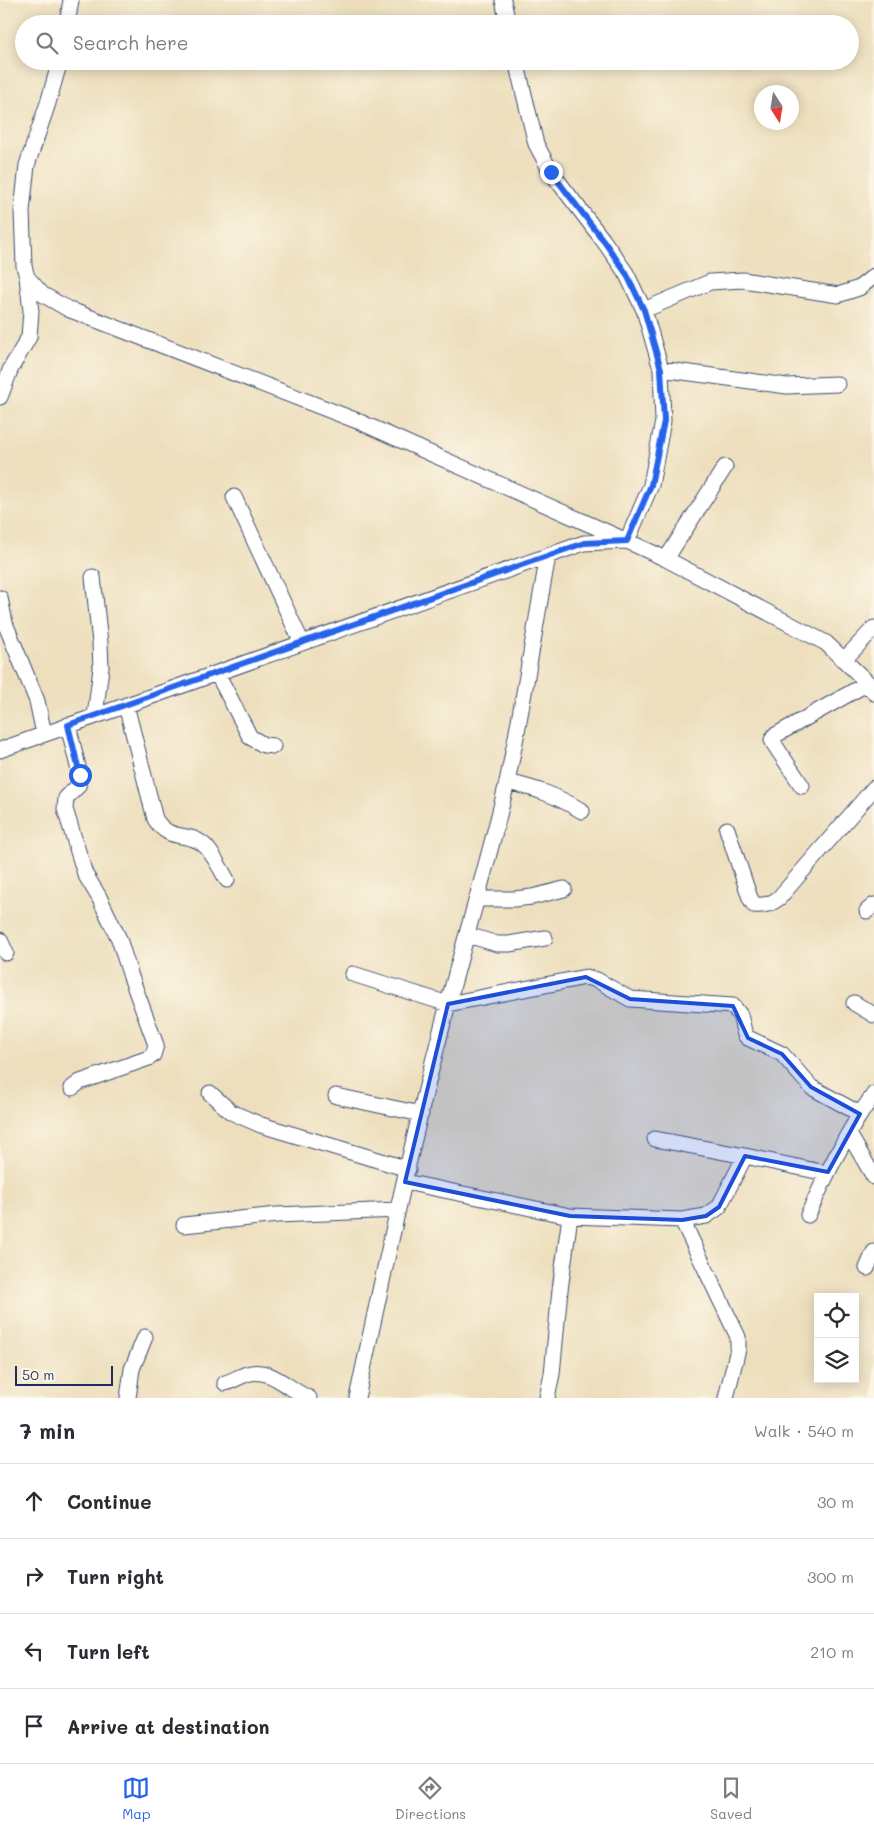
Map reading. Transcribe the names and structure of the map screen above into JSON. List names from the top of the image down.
{
  "scale_bar": "50 m",
  "north": "bottom",
  "page": {
    "search": "Search here",
    "scale": "50 m",
    "heading": ["7 min", "Walk · 540 m"],
    "list": [
      ["Continue", "30 m"],
      ["Turn right", "300 m"],
      ["Turn left", "210 m"],
      "Arrive at destination"
    ],
    "nav": ["Map", "Directions", "Saved"]
  }
}
